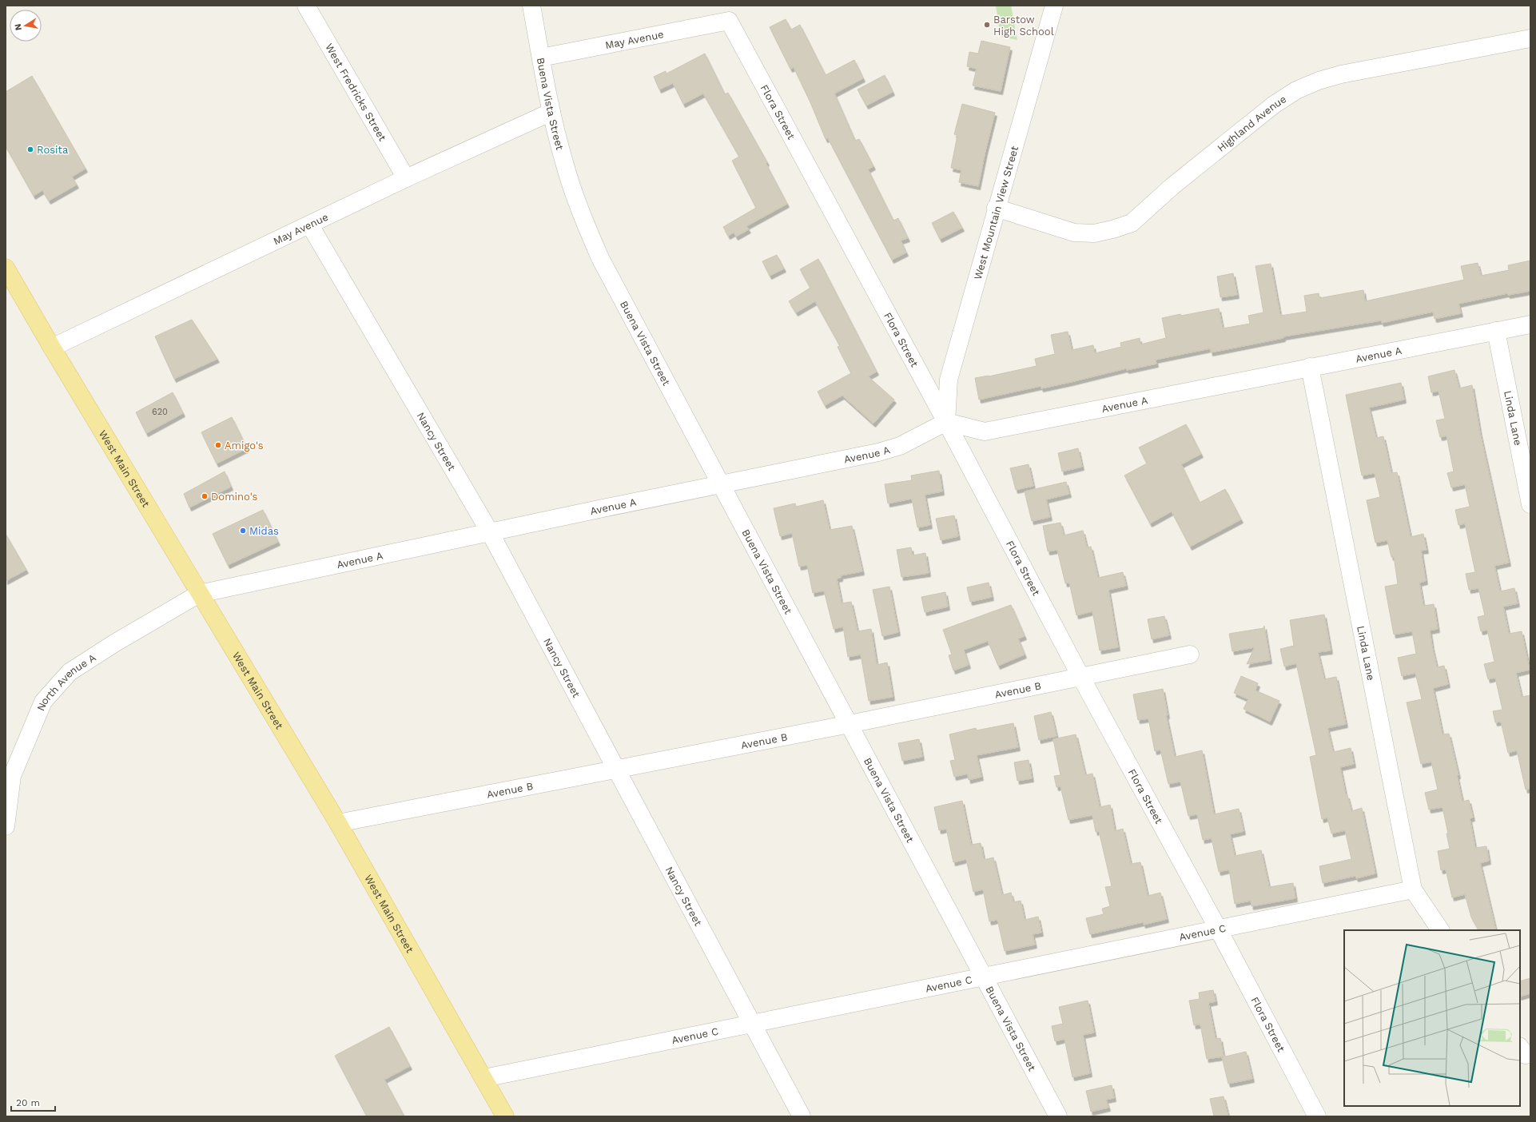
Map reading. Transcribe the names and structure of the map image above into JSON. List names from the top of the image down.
{
  "streets": {
    "main road": ["West Main Street"],
    "street": [
      "May Avenue",
      "West Fredricks Street",
      "Buena Vista Street",
      "Flora Street",
      "Highland Avenue",
      "West Mountain View Street",
      "Avenue A",
      "Linda Lane",
      "Nancy Street",
      "North Avenue A",
      "Avenue B",
      "Avenue C"
    ]
  },
  "crossings": [
    ["May Avenue", "West Fredricks Street"],
    ["May Avenue", "Buena Vista Street"],
    ["May Avenue", "Flora Street"],
    ["May Avenue", "Nancy Street"],
    ["May Avenue", "West Main Street"],
    ["Buena Vista Street", "Avenue A"],
    ["Buena Vista Street", "Avenue B"],
    ["Buena Vista Street", "Avenue C"],
    ["Flora Street", "West Mountain View Street"],
    ["Flora Street", "Avenue A"],
    ["Flora Street", "Avenue B"],
    ["Flora Street", "Avenue C"],
    ["Highland Avenue", "West Mountain View Street"],
    ["West Mountain View Street", "Avenue A"],
    ["Avenue A", "Linda Lane"],
    ["Avenue A", "Nancy Street"],
    ["Avenue A", "West Main Street"],
    ["Avenue A", "North Avenue A"],
    ["Linda Lane", "Avenue C"],
    ["Nancy Street", "Avenue B"],
    ["Nancy Street", "Avenue C"],
    ["West Main Street", "North Avenue A"],
    ["West Main Street", "Avenue B"],
    ["West Main Street", "Avenue C"]
  ],
  "places": [
    "Barstow High School",
    "Rosita",
    "Amigo's",
    "Domino's",
    "Midas"
  ],
  "house_numbers": ["620"],
  "scale_bar": "20 m",
  "north": "left"
}
